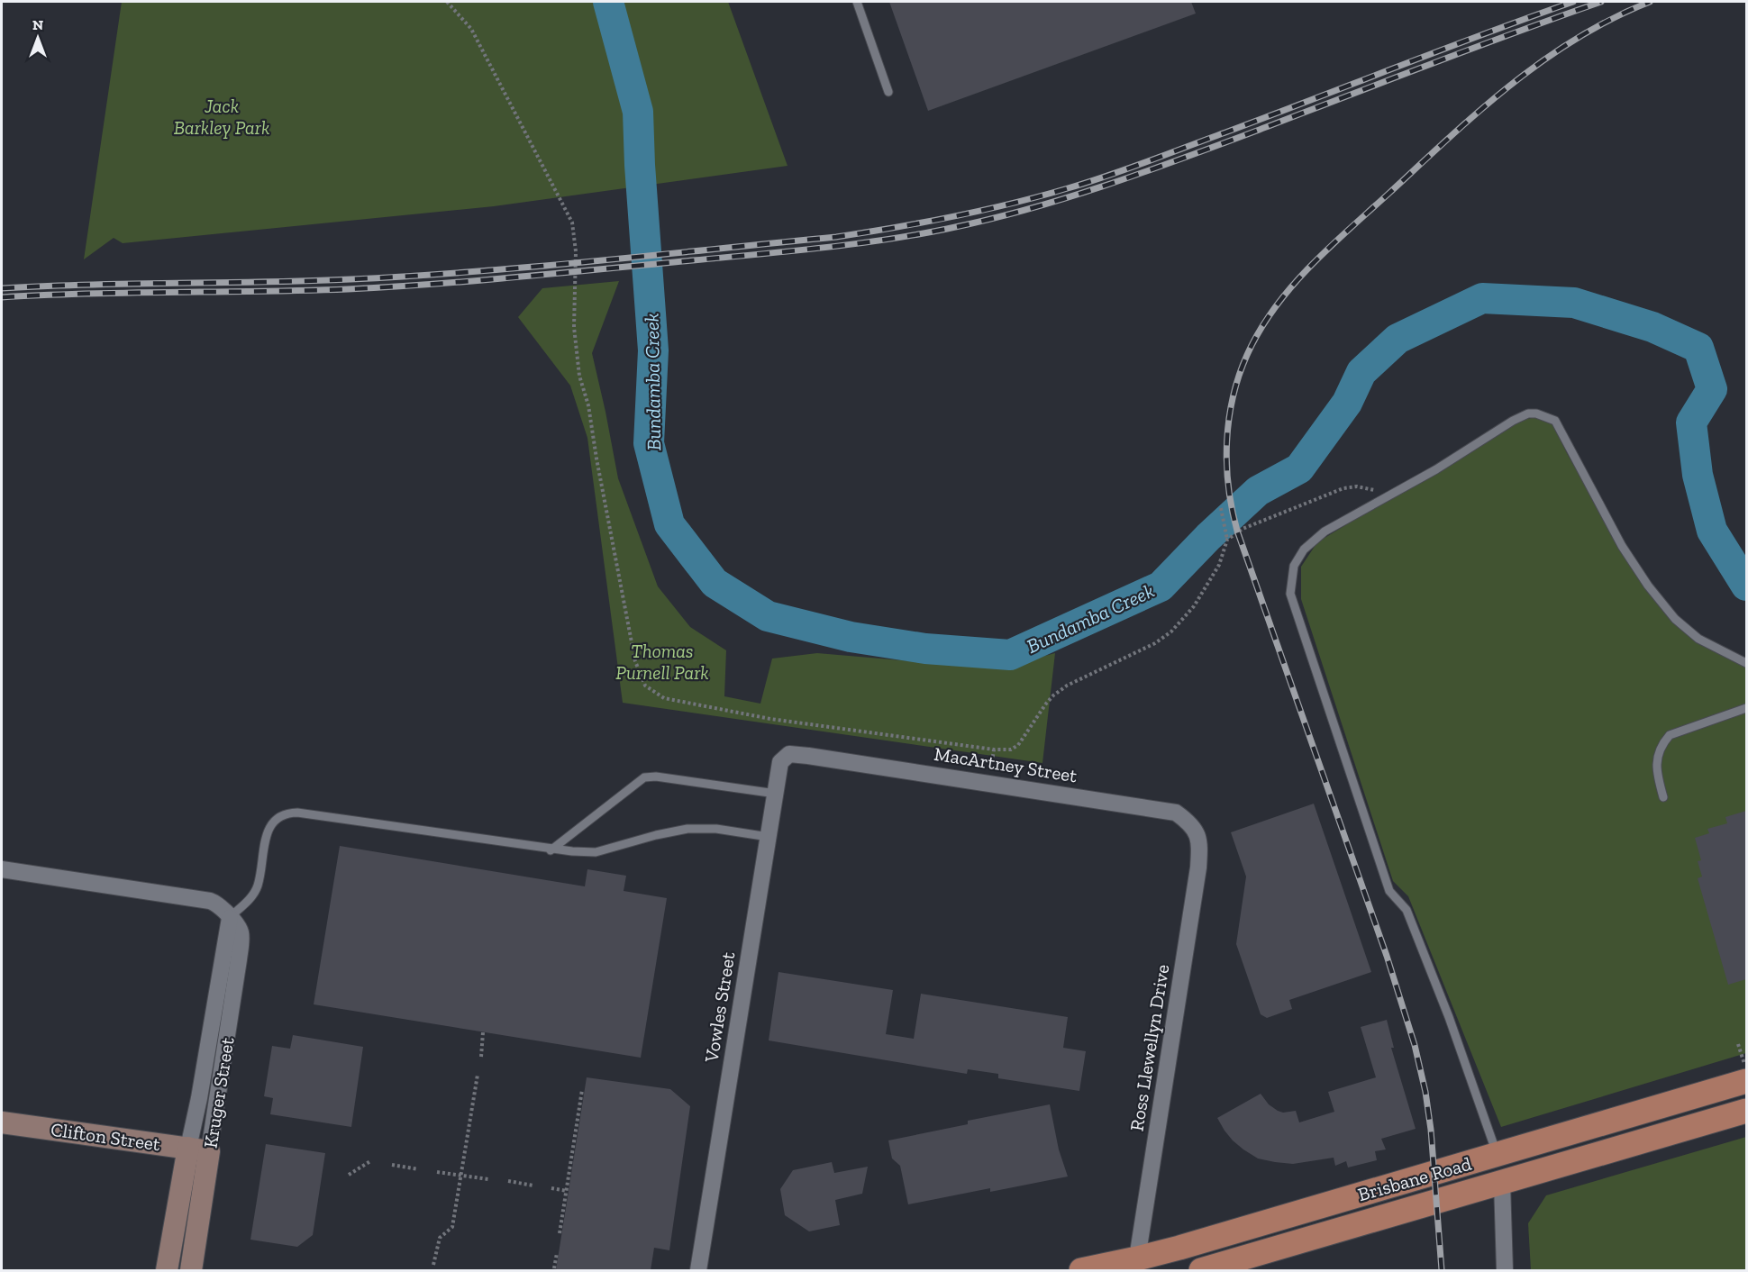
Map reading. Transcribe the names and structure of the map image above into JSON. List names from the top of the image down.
{
  "streets": {
    "main road": ["Brisbane Road"],
    "street": [
      "MacArtney Street",
      "Vowles Street",
      "Ross Llewellyn Drive",
      "Kruger Street",
      "Clifton Street"
    ]
  },
  "crossings": [
    ["MacArtney Street", "Vowles Street"],
    ["MacArtney Street", "Ross Llewellyn Drive"],
    ["Ross Llewellyn Drive", "Brisbane Road"],
    ["Kruger Street", "Clifton Street"]
  ],
  "water": ["Bundamba Creek"],
  "parks": ["Jack Barkley Park", "Thomas Purnell Park"],
  "north": "top"
}
